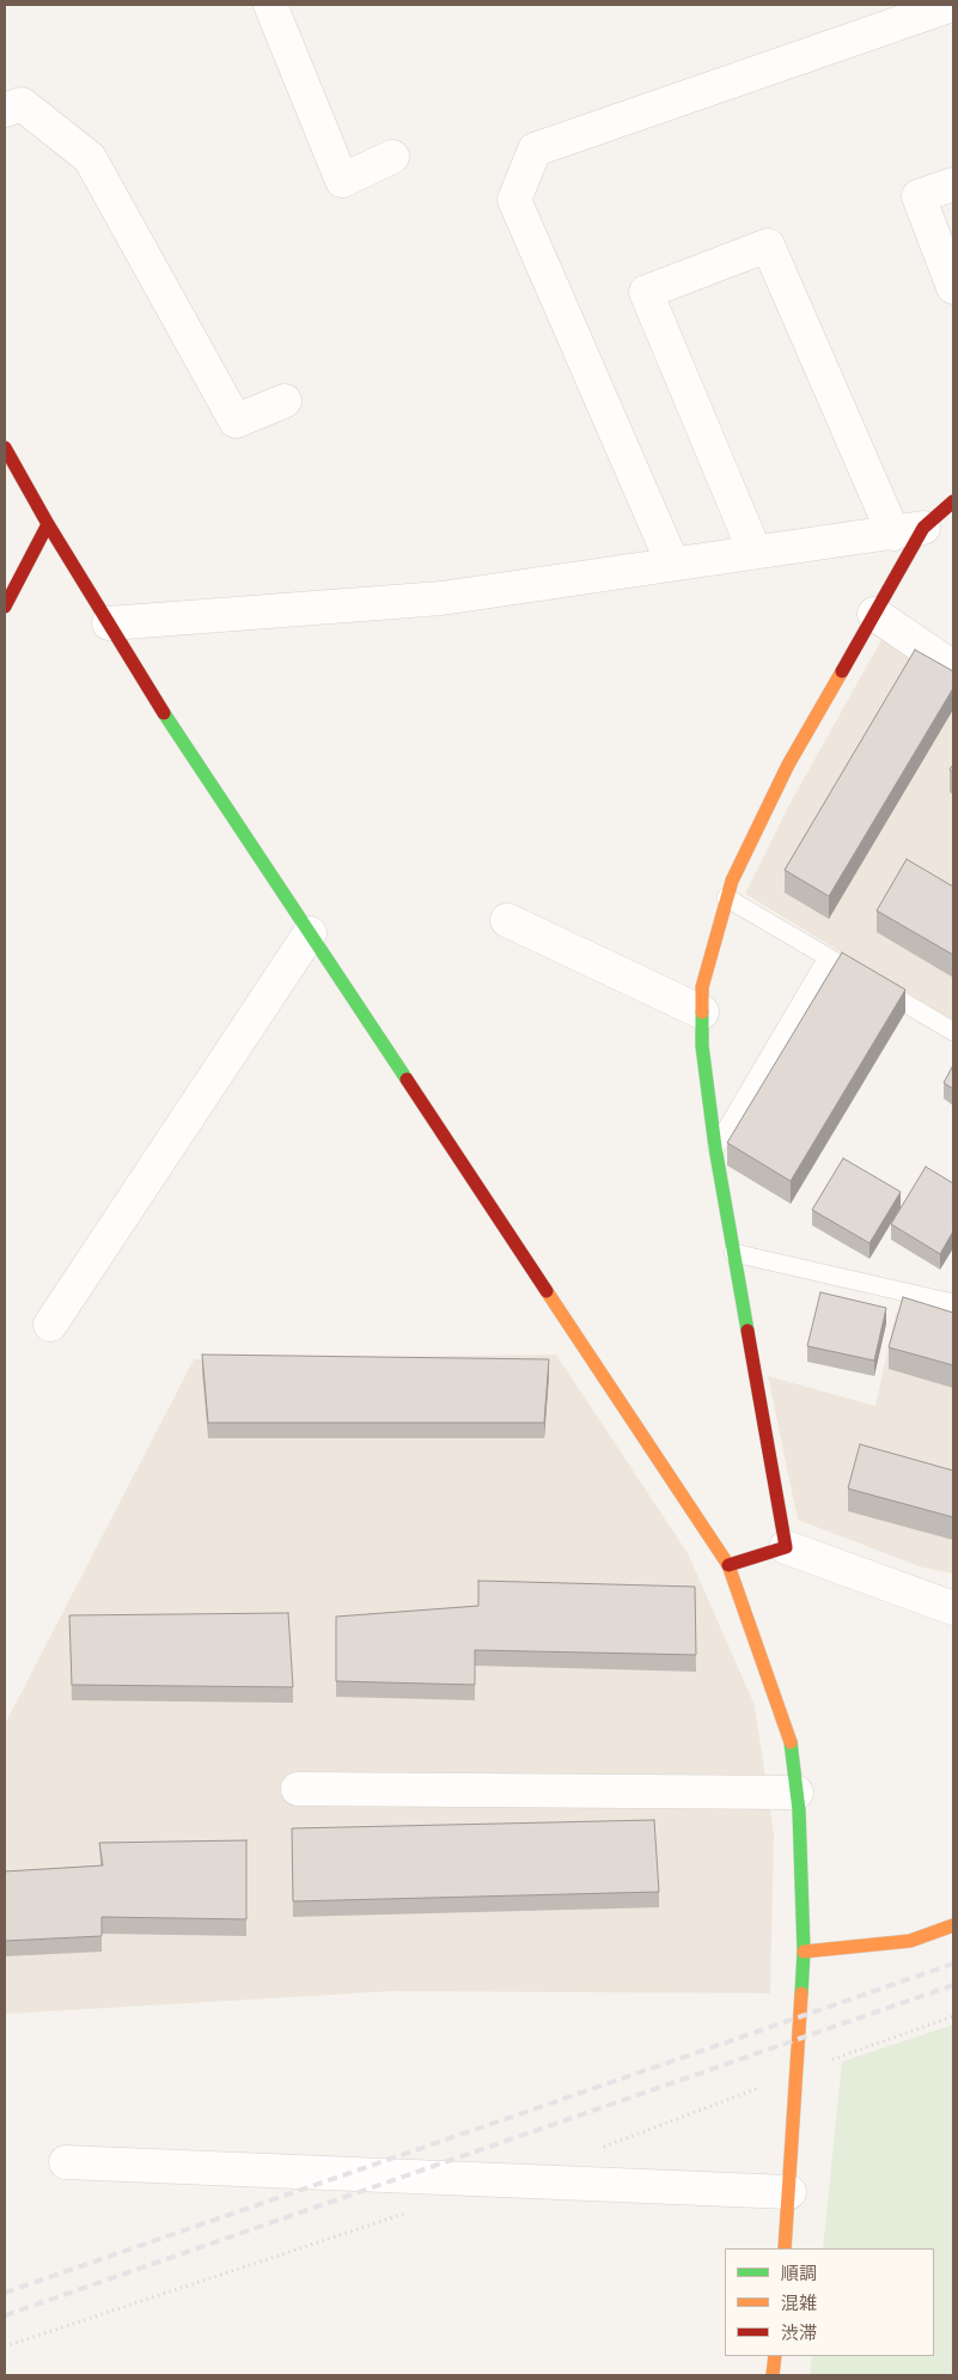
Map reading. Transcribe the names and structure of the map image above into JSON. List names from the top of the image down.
{
  "legend": ["順調", "混雑", "渋滞"]
}
